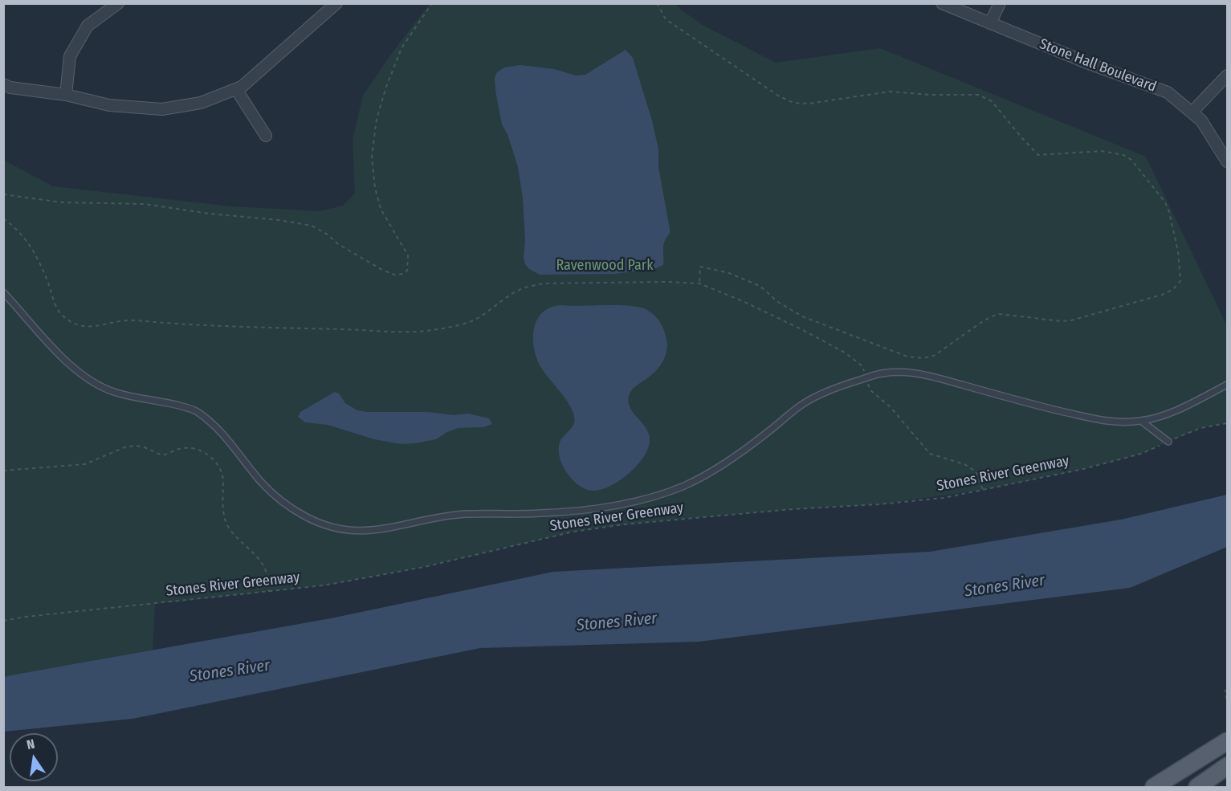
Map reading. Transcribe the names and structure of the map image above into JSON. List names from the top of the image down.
{
  "streets": {
    "street": ["Stone Hall Boulevard"],
    "path": ["Stones River Greenway"]
  },
  "water": ["Stones River"],
  "parks": ["Ravenwood Park"],
  "north": "top"
}
